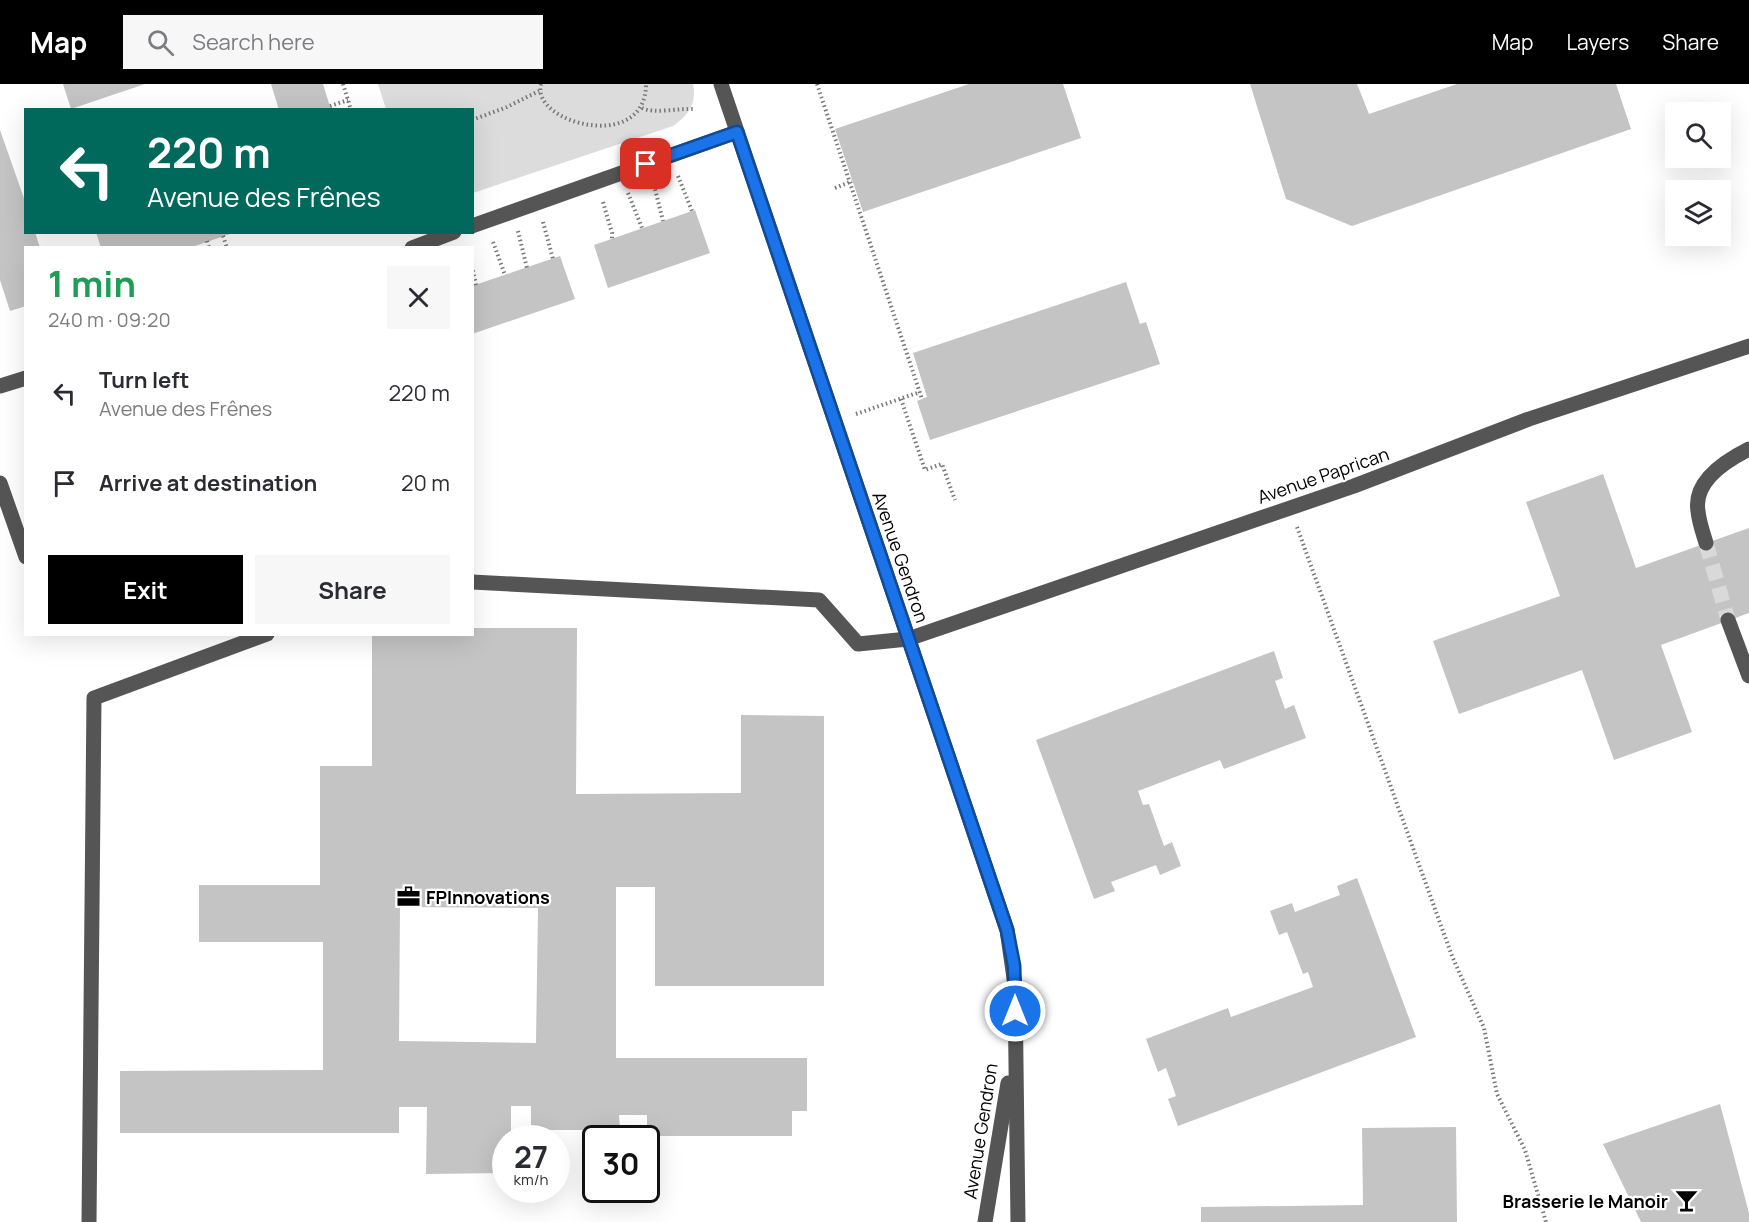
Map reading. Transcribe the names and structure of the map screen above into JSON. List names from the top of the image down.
{
  "streets": {
    "street": ["Avenue Paprican", "Avenue Gendron"]
  },
  "crossings": [
    ["Avenue Paprican", "Avenue Gendron"]
  ],
  "places": {
    "office": ["FPInnovations"],
    "bar": ["Brasserie le Manoir"]
  },
  "page": {
    "header": "Map",
    "search": "Search here",
    "nav": ["Map", "Layers", "Share"],
    "turn": ["220 m", "Avenue des Frênes"],
    "heading": ["1 min", "240 m · 09:20"],
    "list": [
      {
        "name": "Turn left",
        "note": "Avenue des Frênes",
        "value": "220 m"
      },
      {
        "name": "Arrive at destination",
        "value": "20 m"
      }
    ],
    "buttons": ["Exit", "Share"],
    "speed": "27 km/h",
    "limit": "30"
  }
}
